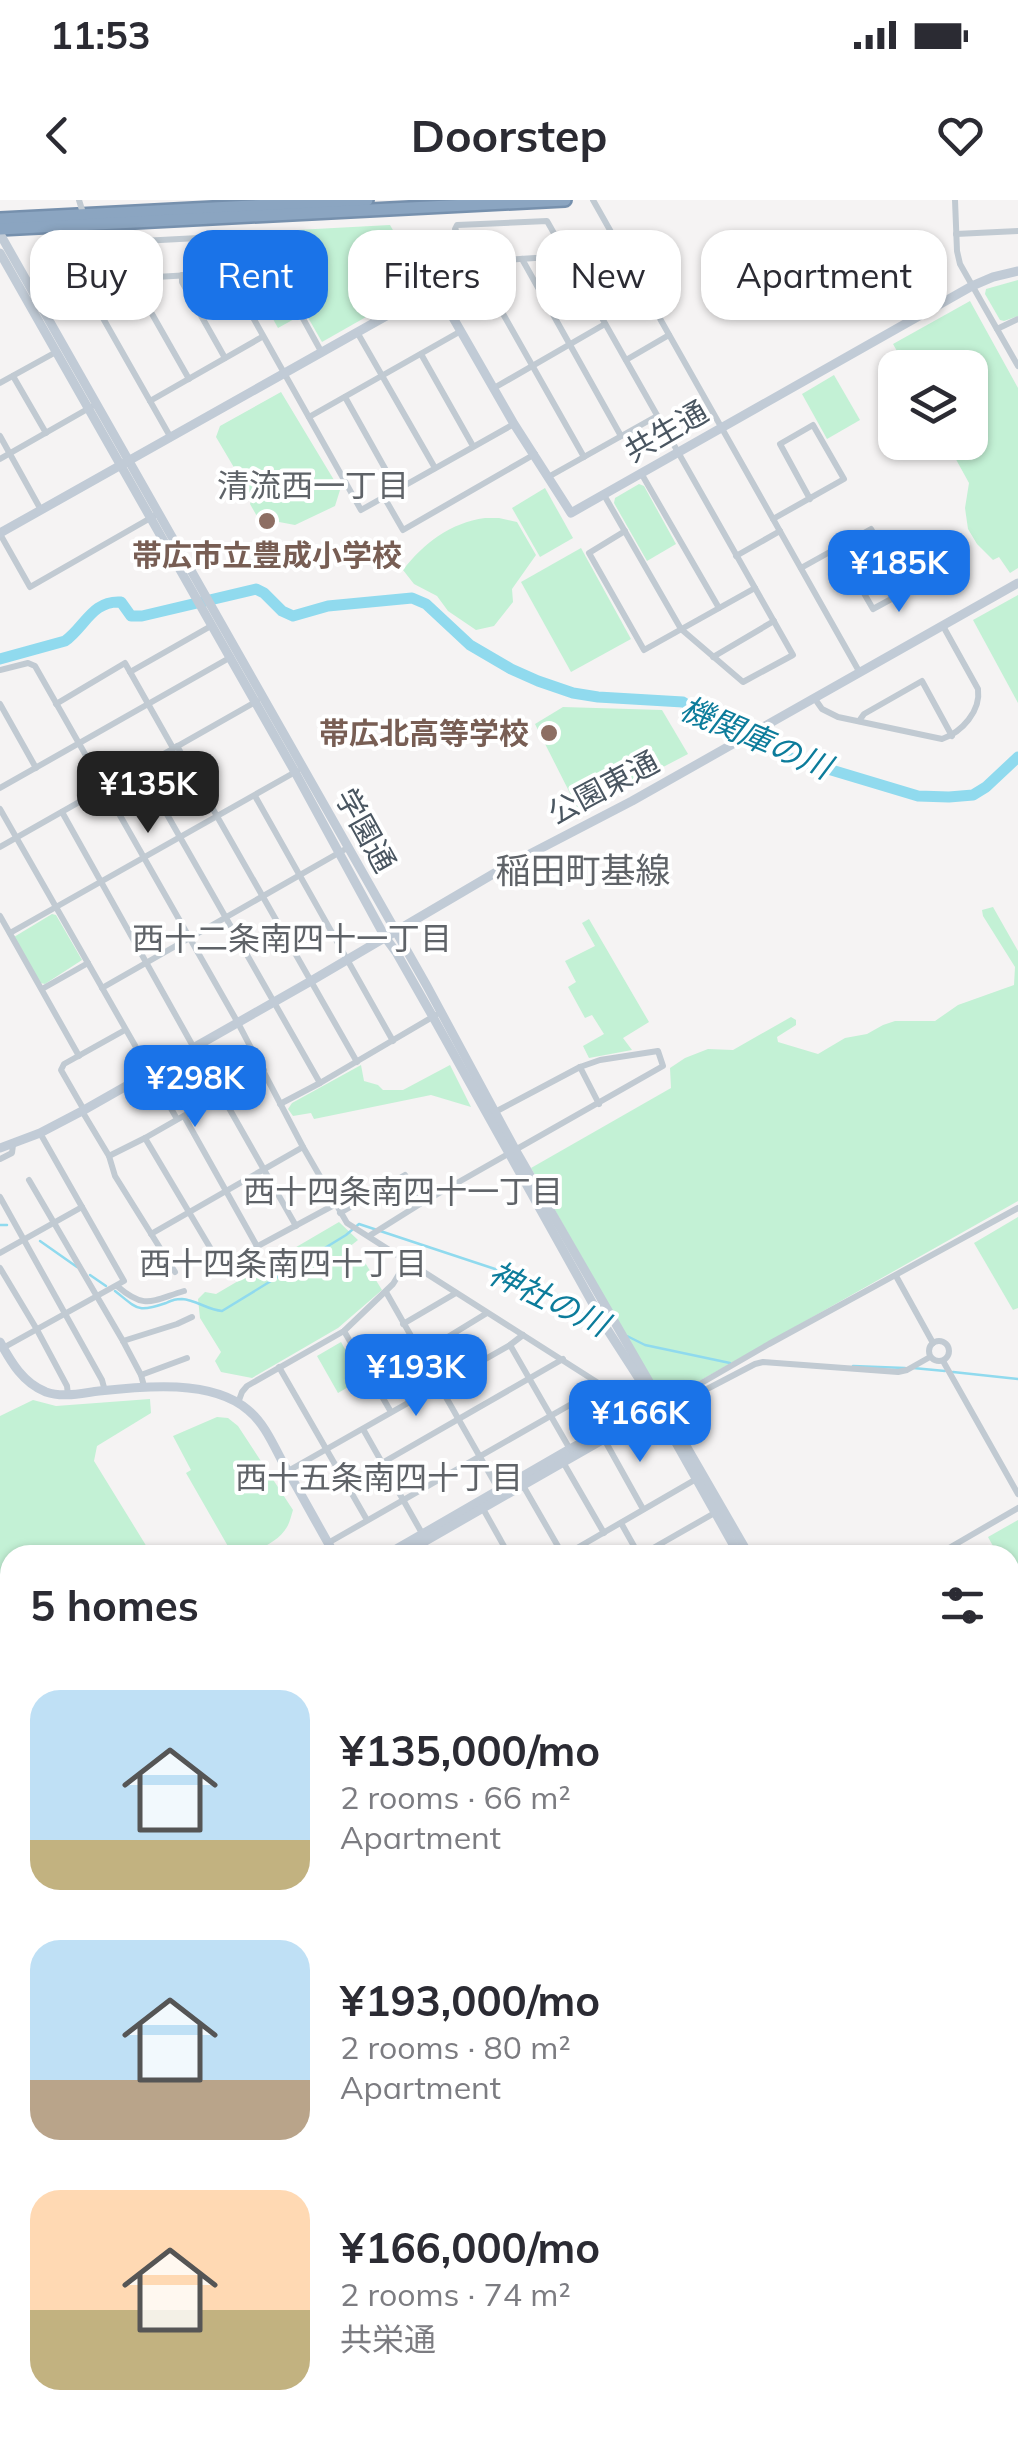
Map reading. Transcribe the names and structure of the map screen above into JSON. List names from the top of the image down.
{
  "streets": {
    "street": ["共生通", "公園東通", "学園通"]
  },
  "crossings": [
    ["公園東通", "学園通"]
  ],
  "districts": [
    "清流西一丁目",
    "稲田町基線",
    "西十二条南四十一丁目",
    "西十四条南四十一丁目",
    "西十四条南四十丁目",
    "西十五条南四十丁目"
  ],
  "water": ["機関庫の川", "神社の川"],
  "places": ["帯広市立豊成小学校", "帯広北高等学校"],
  "page": {
    "status": "11:53",
    "header": "Doorstep",
    "chip": [
      "Buy",
      "Rent",
      "Filters",
      "New",
      "Apartment"
    ],
    "price": [
      "¥185K",
      "¥135K",
      "¥298K",
      "¥193K",
      "¥166K"
    ],
    "heading": "5 homes",
    "list": [
      {
        "name": "¥135,000/mo",
        "note": "2 rooms · 66 m² · Apartment"
      },
      {
        "name": "¥193,000/mo",
        "note": "2 rooms · 80 m² · Apartment"
      },
      {
        "name": "¥166,000/mo",
        "note": "2 rooms · 74 m² · 共栄通"
      }
    ]
  }
}
